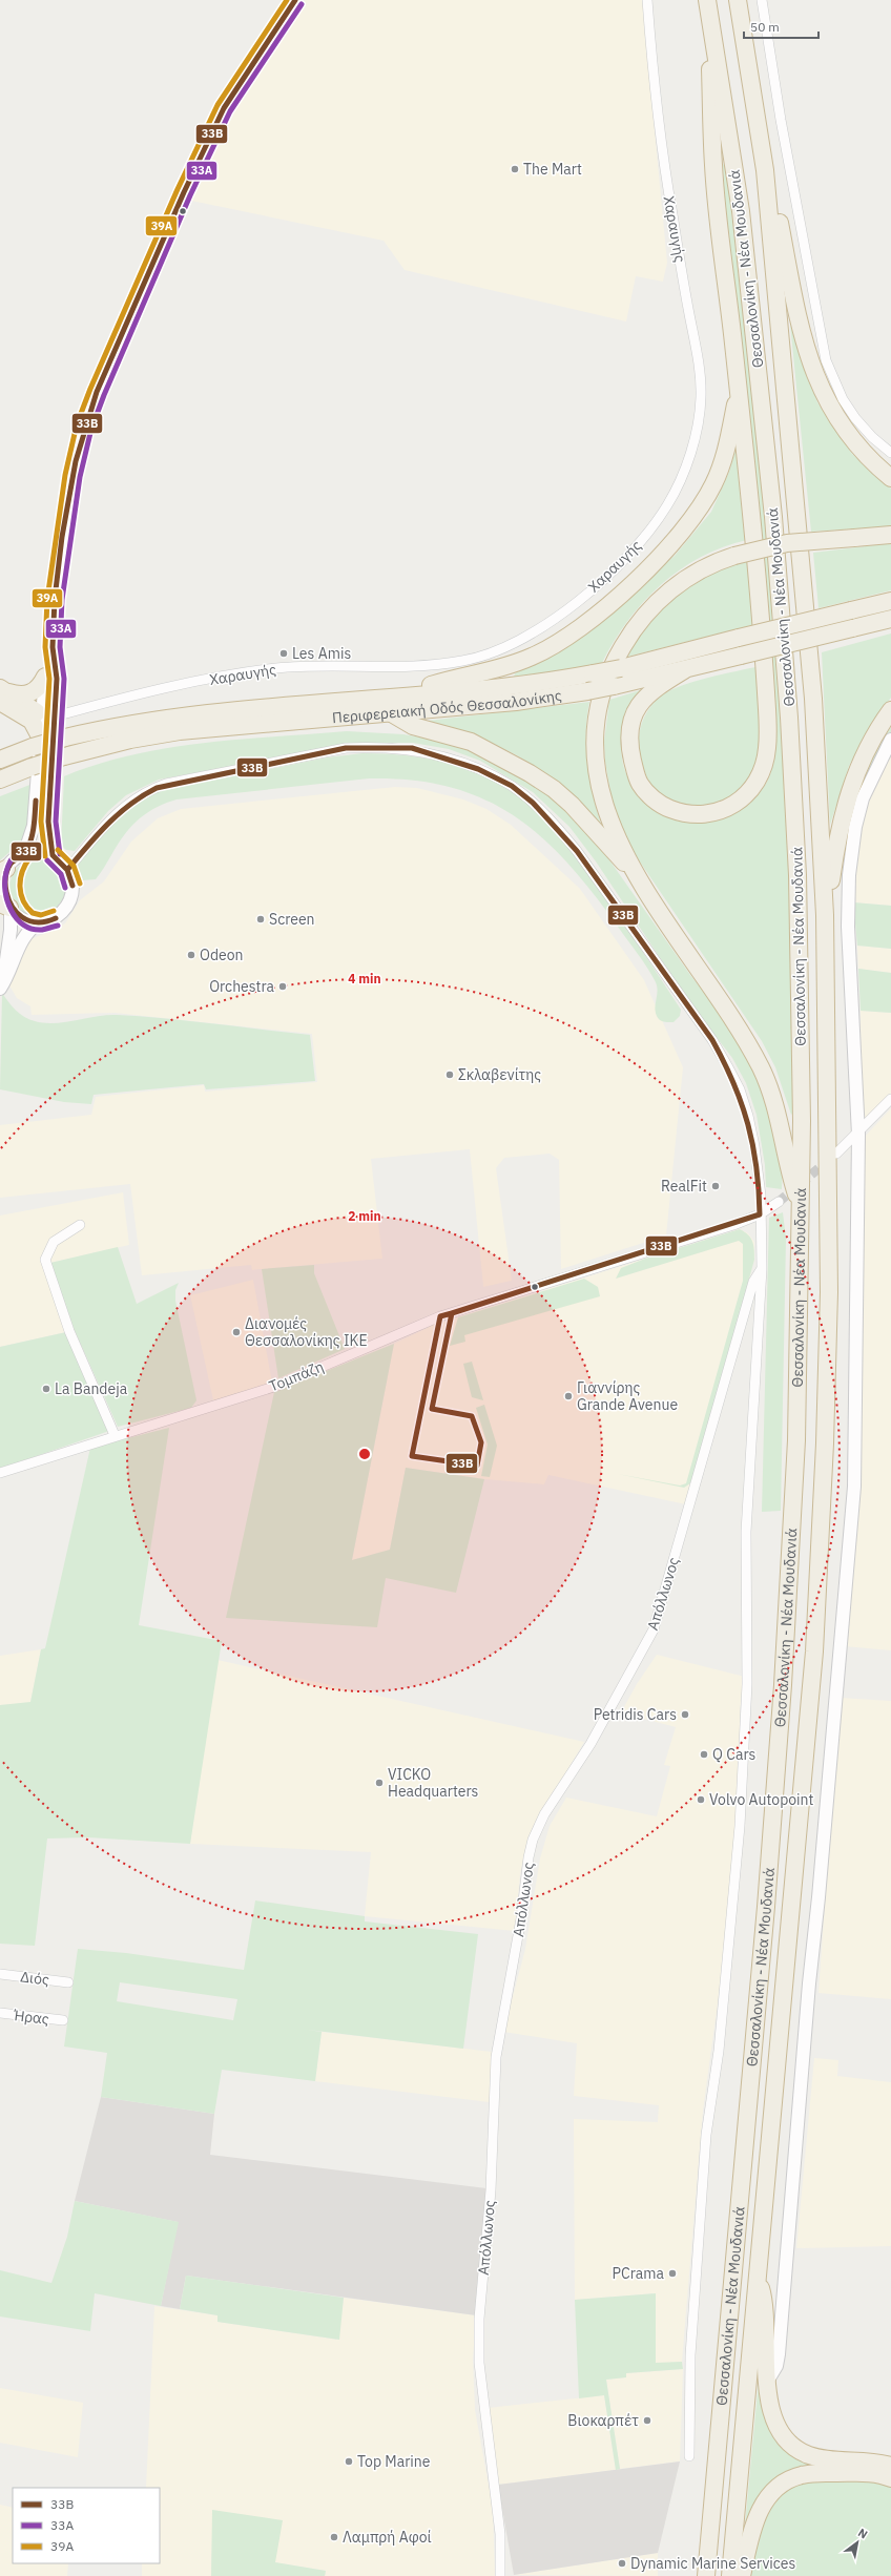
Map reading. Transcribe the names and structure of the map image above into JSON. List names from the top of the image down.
{
  "streets": {
    "highway": ["Θεσσαλονίκη - Νέα Μουδανιά", "Περιφερειακή Οδός Θεσσαλονίκης"],
    "street": [
      "Χαραυγής",
      "Τομπάζη",
      "Απόλλωνος",
      "Διός",
      "Ήρας"
    ]
  },
  "places": [
    "The Mart",
    "Les Amis",
    "Screen",
    "Odeon",
    "Orchestra",
    "Σκλαβενίτης",
    "RealFit",
    "Διανομές Θεσσαλονίκης ΙΚΕ",
    "La Bandeja",
    "Γιαννίρης Grande Avenue",
    "Petridis Cars",
    "Q Cars",
    "VICKO Headquarters",
    "Volvo Autopoint",
    "PCrama",
    "Βιοκαρπέτ",
    "Top Marine",
    "Λαμπρή Αφοί",
    "Dynamic Marine Services"
  ],
  "lines": ["transit line 33Β", "transit line 39Α", "transit line 33A"],
  "legend": ["33Β", "33A", "39Α"],
  "scale_bar": "50 m",
  "north": "top right",
  "rings": ["4 min", "2 min"]
}
